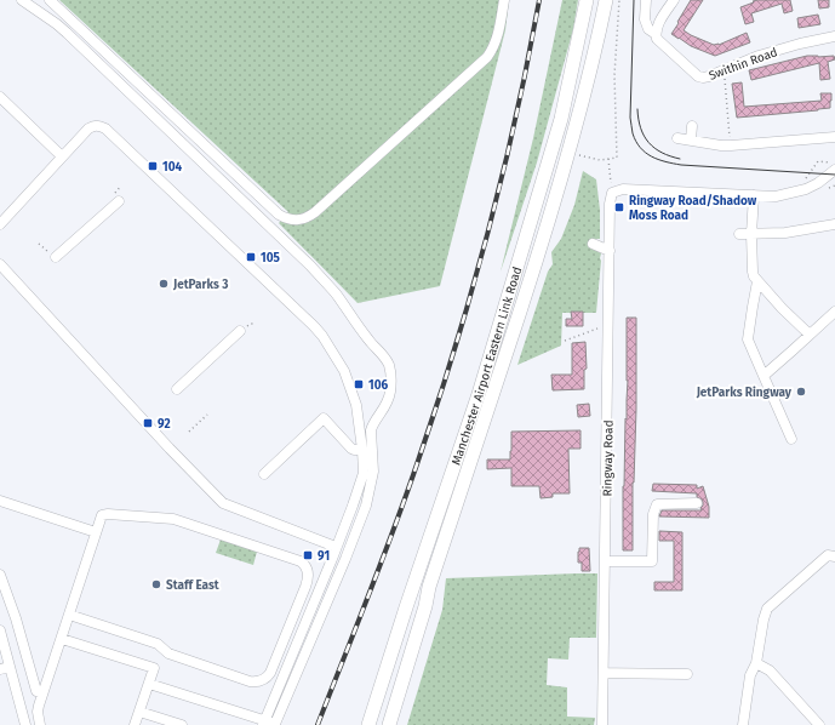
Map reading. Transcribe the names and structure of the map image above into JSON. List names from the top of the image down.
{
  "streets": {
    "highway": ["Manchester Airport Eastern Link Road"],
    "street": ["Swithin Road", "Ringway Road"]
  },
  "places": {
    "transit": [
      "104",
      "Ringway Road/Shadow Moss Road",
      "105",
      "106",
      "92",
      "91"
    ],
    "other": ["JetParks 3", "JetParks Ringway", "Staff East"]
  }
}
